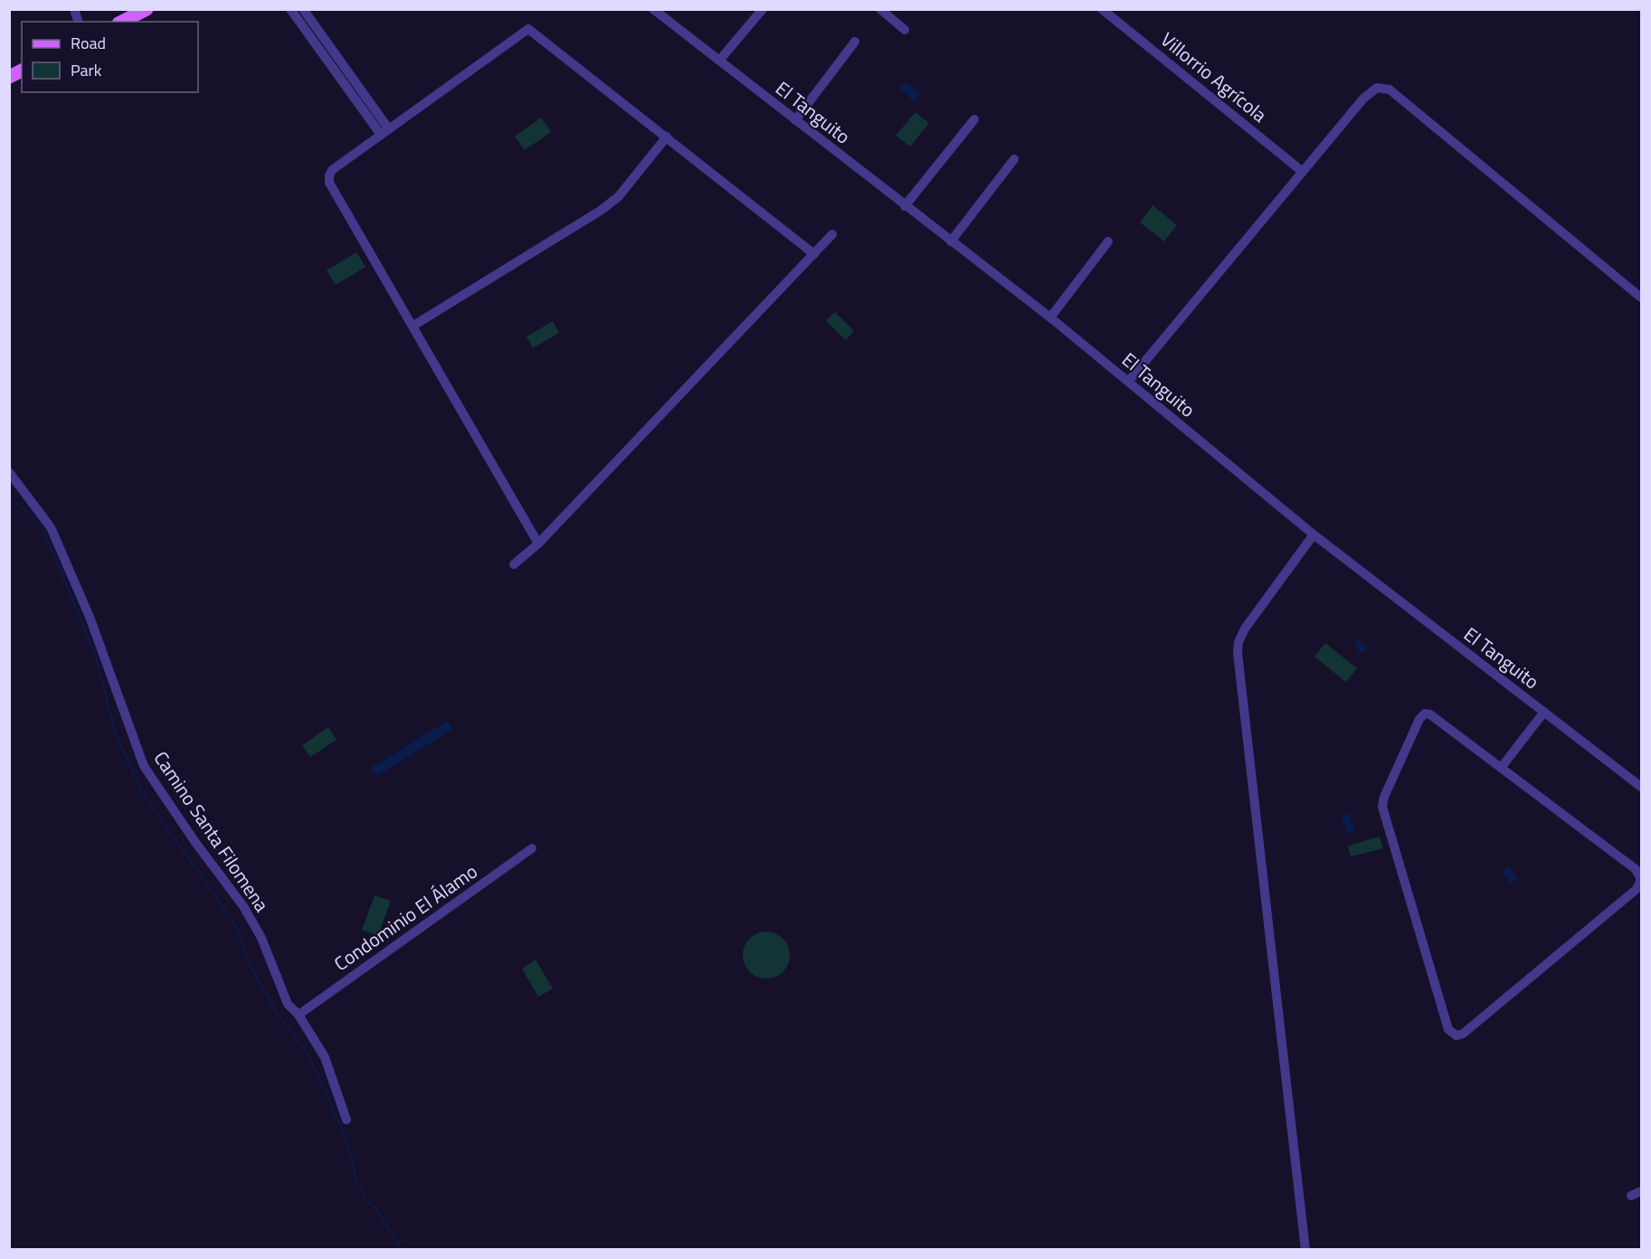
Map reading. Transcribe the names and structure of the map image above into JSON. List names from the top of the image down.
{
  "streets": {
    "street": [
      "Villorrio Agrícola",
      "El Tanguito",
      "Camino Santa Filomena",
      "Condominio El Álamo"
    ]
  },
  "crossings": [
    ["Camino Santa Filomena", "Condominio El Álamo"]
  ],
  "legend": ["Road", "Park"]
}
